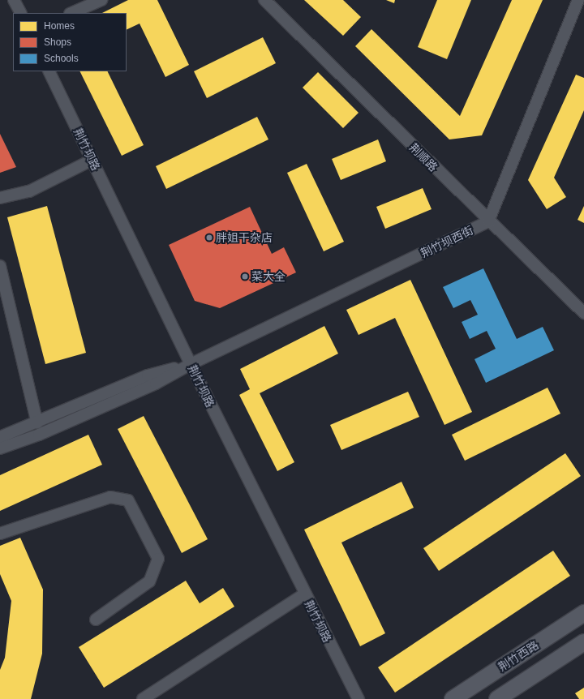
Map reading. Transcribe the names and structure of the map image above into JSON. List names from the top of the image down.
{
  "streets": {
    "main road": ["荆竹西路"],
    "street": ["荆竹坝路", "荆顺路", "荆竹坝西街"]
  },
  "crossings": [
    ["荆竹坝路", "荆竹坝西街"],
    ["荆顺路", "荆竹坝西街"]
  ],
  "places": ["胖姐干杂店", "菜大全"],
  "legend": ["Homes", "Shops", "Schools"]
}
